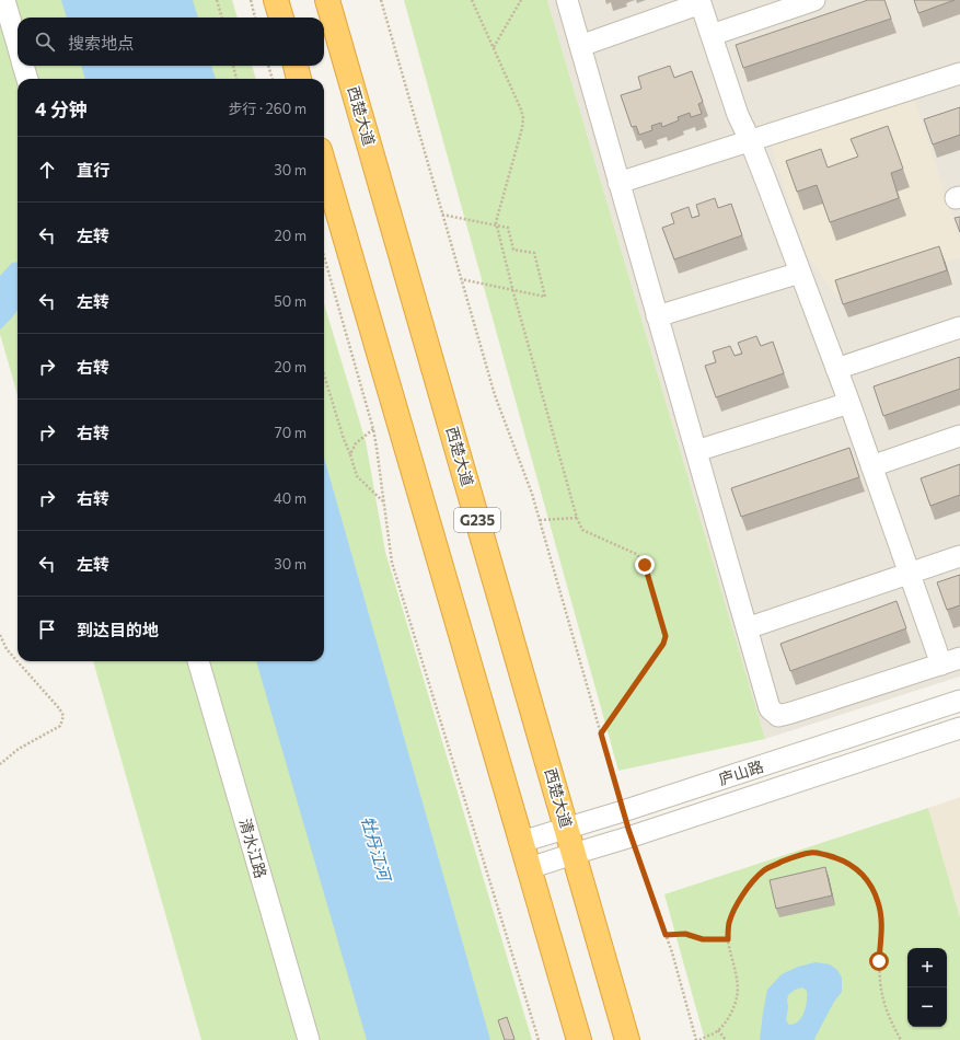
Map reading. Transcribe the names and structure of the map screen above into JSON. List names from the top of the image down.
{
  "streets": {
    "highway": ["西楚大道", "G235"],
    "street": ["庐山路", "清水江路"]
  },
  "crossings": [
    ["西楚大道", "庐山路"],
    ["G235", "庐山路"]
  ],
  "water": ["牡丹江河"],
  "page": {
    "search": "搜索地点",
    "heading": ["4 分钟", "步行 · 260 m"],
    "list": [
      ["直行", "30 m"],
      ["左转", "20 m"],
      ["左转", "50 m"],
      ["右转", "20 m"],
      ["右转", "70 m"],
      ["右转", "40 m"],
      ["左转", "30 m"],
      "到达目的地"
    ],
    "map_buttons": ["+", "−"]
  }
}
